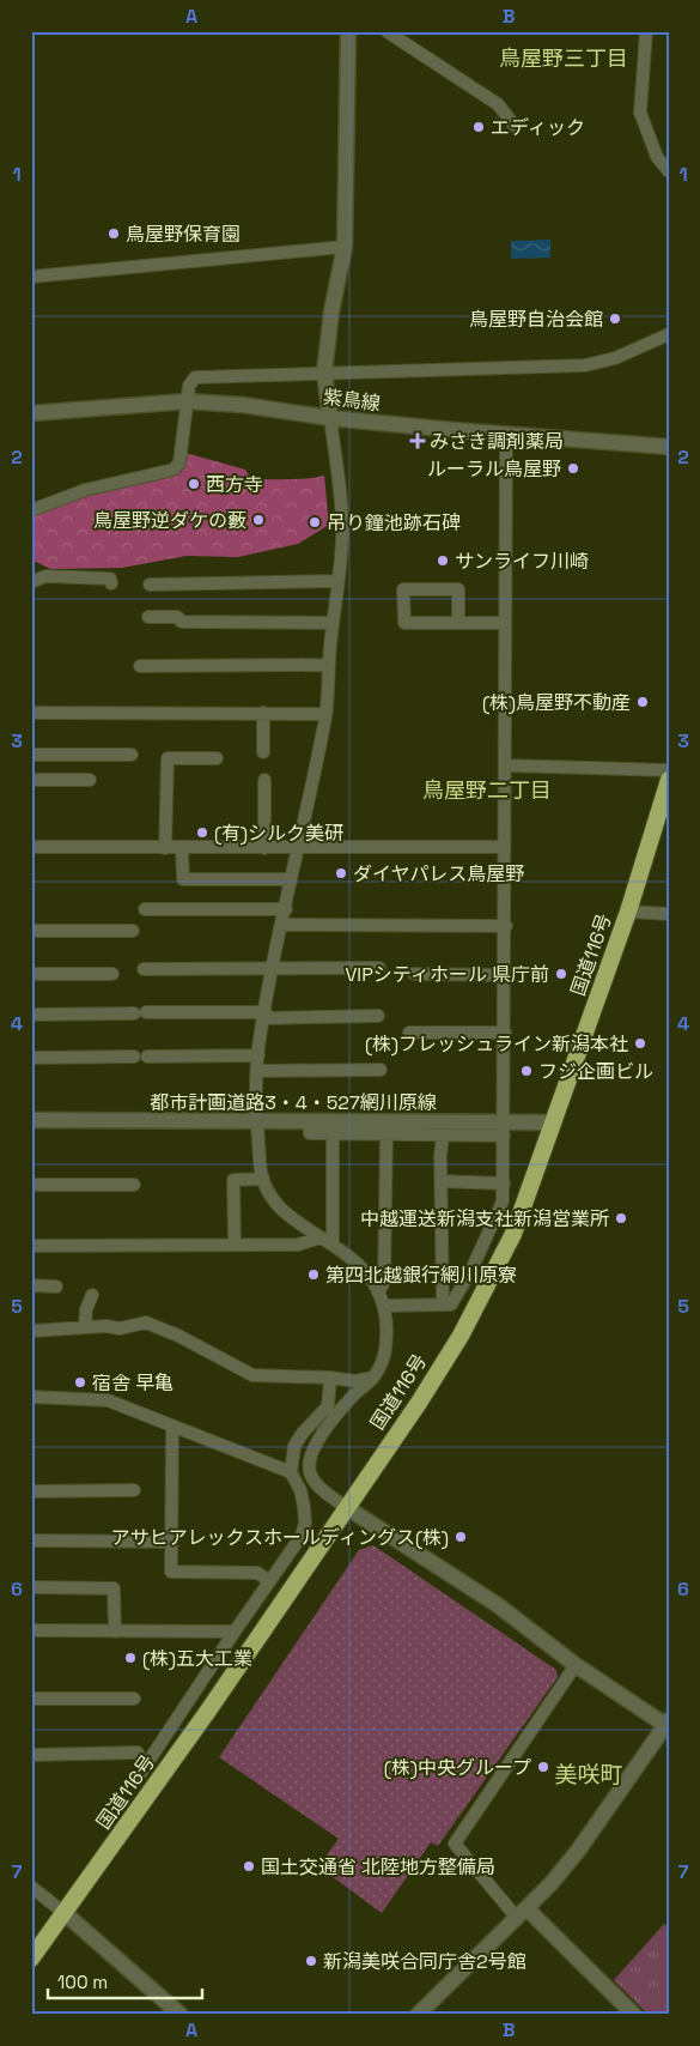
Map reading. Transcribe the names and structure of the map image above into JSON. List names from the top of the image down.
{
  "streets": {
    "highway": ["国道116号"],
    "street": ["紫鳥線", "都市計画道路3・4・527網川原線"]
  },
  "crossings": [
    ["国道116号", "都市計画道路3・4・527網川原線"]
  ],
  "districts": ["鳥屋野三丁目", "鳥屋野二丁目", "美咲町"],
  "places": {
    "other": [
      "エディック",
      "鳥屋野保育園",
      "鳥屋野自治会館",
      "ルーラル鳥屋野",
      "西方寺",
      "鳥屋野逆ダケの藪",
      "吊り鐘池跡石碑",
      "サンライフ川崎",
      "(株)鳥屋野不動産",
      "(有)シルク美研",
      "ダイヤパレス鳥屋野",
      "VIPシティホール 県庁前",
      "(株)フレッシュライン新潟本社",
      "フジ企画ビル",
      "中越運送新潟支社新潟営業所",
      "第四北越銀行網川原寮",
      "宿舎 早亀",
      "アサヒアレックスホールディングス(株)",
      "(株)五大工業",
      "(株)中央グループ",
      "国土交通省 北陸地方整備局",
      "新潟美咲合同庁舎2号館"
    ],
    "health": ["みさき調剤薬局"]
  },
  "scale_bar": "100 m",
  "grid": {
    "columns": ["A", "B"],
    "rows": [
      "1",
      "2",
      "3",
      "4",
      "5",
      "6",
      "7"
    ]
  }
}
